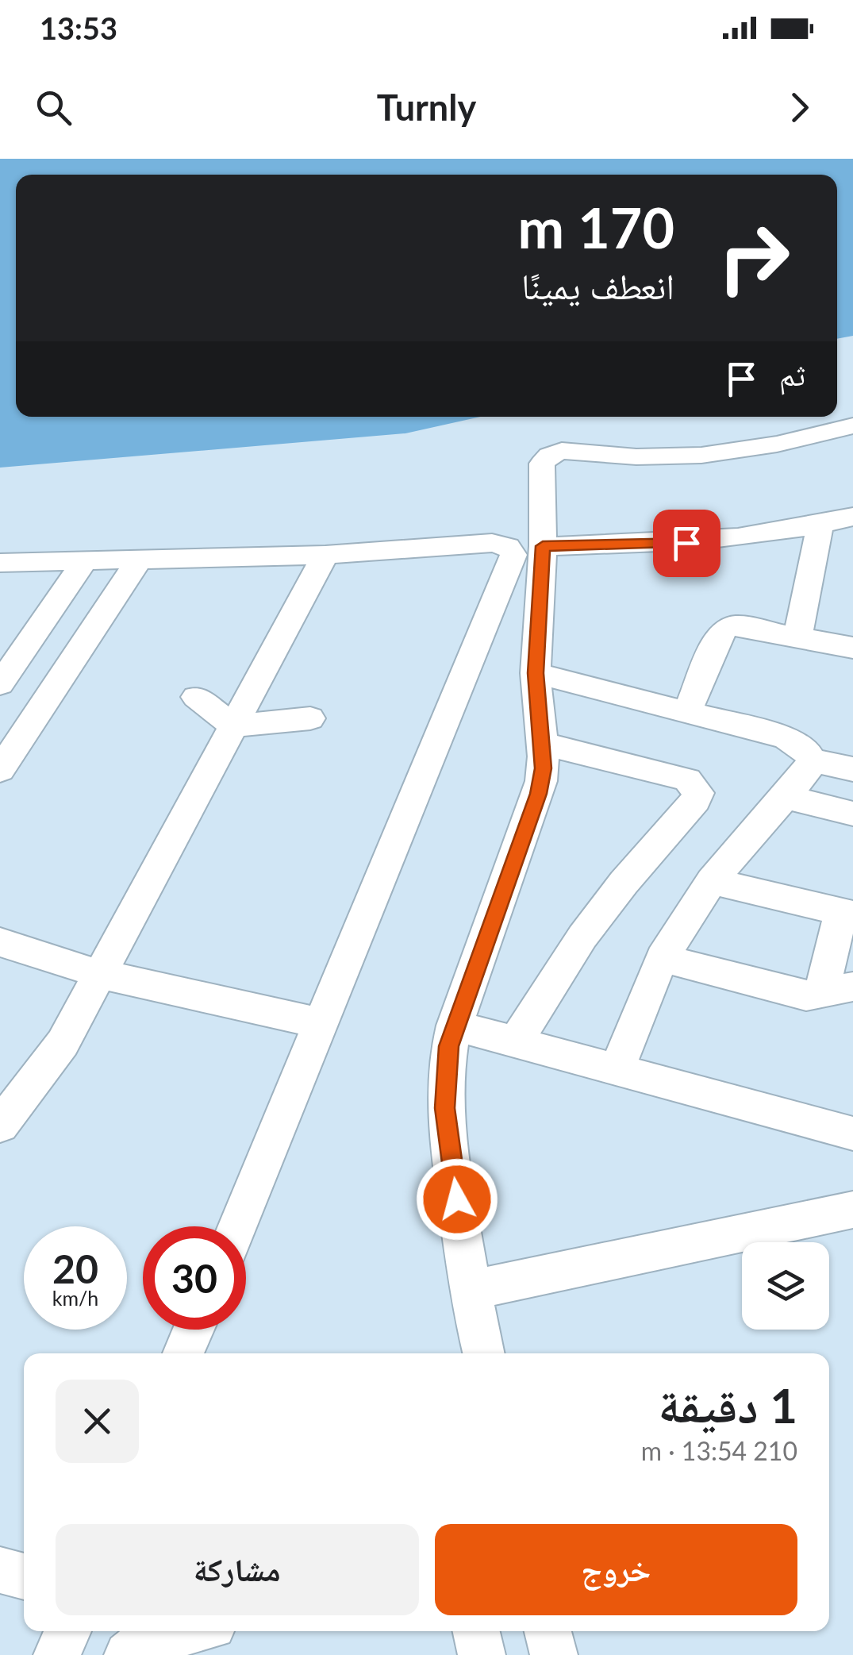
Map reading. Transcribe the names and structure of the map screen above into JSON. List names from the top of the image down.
{
  "page": {
    "status": "13:53",
    "header": "Turnly",
    "turn": ["170 m", "انعطف يمينًا"],
    "then": "ثم",
    "speed": "20 km/h",
    "limit": "30",
    "heading": ["1 دقيقة", "210 m · 13:54"],
    "buttons": ["خروج", "مشاركة"]
  }
}
